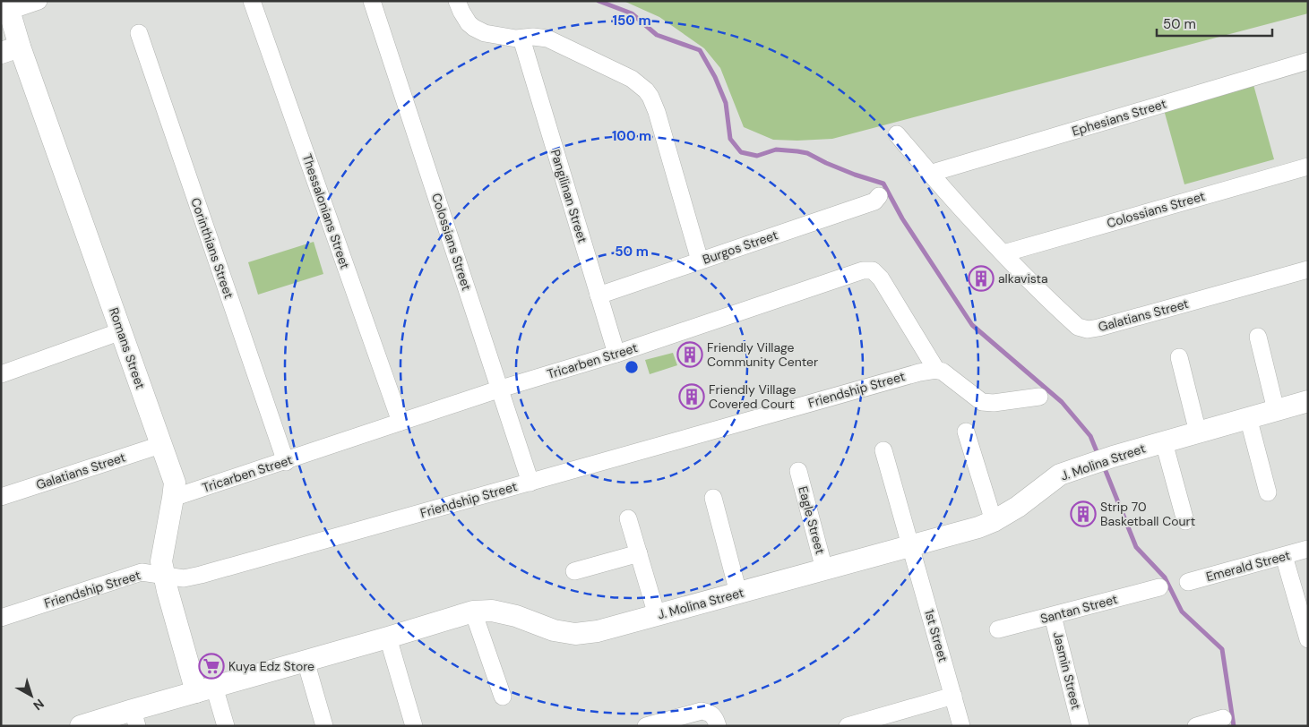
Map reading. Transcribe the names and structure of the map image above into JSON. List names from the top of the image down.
{
  "streets": {
    "street": [
      "Ephesians Street",
      "Pangilinan Street",
      "Colossians Street",
      "Thessalonians Street",
      "Burgos Street",
      "Corinthians Street",
      "Galatians Street",
      "Romans Street",
      "Tricarben Street",
      "Friendship Street",
      "J. Molina Street",
      "Eagle Street",
      "Emerald Street",
      "Santan Street",
      "1st Street",
      "Jasmin Street"
    ]
  },
  "crossings": [
    ["Ephesians Street", "Galatians Street"],
    ["Pangilinan Street", "Burgos Street"],
    ["Pangilinan Street", "Tricarben Street"],
    ["Colossians Street", "Galatians Street"],
    ["Colossians Street", "Tricarben Street"],
    ["Colossians Street", "Friendship Street"],
    ["Thessalonians Street", "Tricarben Street"],
    ["Corinthians Street", "Tricarben Street"],
    ["Galatians Street", "Romans Street"],
    ["Romans Street", "Tricarben Street"],
    ["Romans Street", "Friendship Street"],
    ["Romans Street", "J. Molina Street"],
    ["Tricarben Street", "Friendship Street"],
    ["J. Molina Street", "Eagle Street"],
    ["J. Molina Street", "1st Street"],
    ["Santan Street", "Jasmin Street"]
  ],
  "places": {
    "building": [
      "alkavista",
      "Friendly Village Community Center",
      "Friendly Village Covered Court",
      "Strip 70 Basketball Court"
    ],
    "supermarket": ["Kuya Edz Store"]
  },
  "scale_bar": "50 m",
  "north": "bottom right",
  "rings": ["150 m", "100 m", "50 m"]
}
